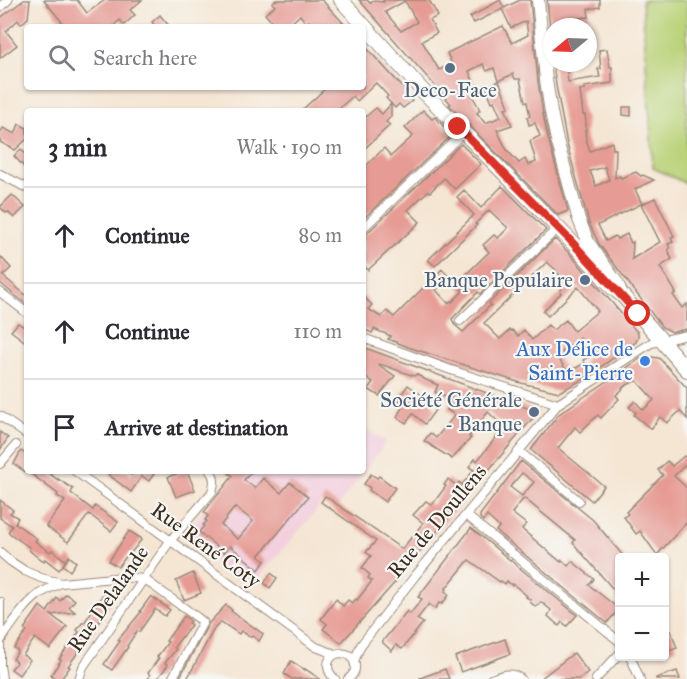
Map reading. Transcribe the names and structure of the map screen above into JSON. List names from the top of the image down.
{
  "streets": {
    "street": ["Rue de Doullens", "Rue René Coty", "Rue Delalande"]
  },
  "crossings": [
    ["Rue René Coty", "Rue Delalande"]
  ],
  "places": [
    "Deco-Face",
    "Banque Populaire",
    "Aux Délice de Saint-Pierre",
    "Société Générale - Banque"
  ],
  "north": "left",
  "page": {
    "search": "Search here",
    "heading": ["3 min", "Walk · 190 m"],
    "list": [
      ["Continue", "80 m"],
      ["Continue", "110 m"],
      "Arrive at destination"
    ],
    "map_buttons": ["+", "−"]
  }
}
